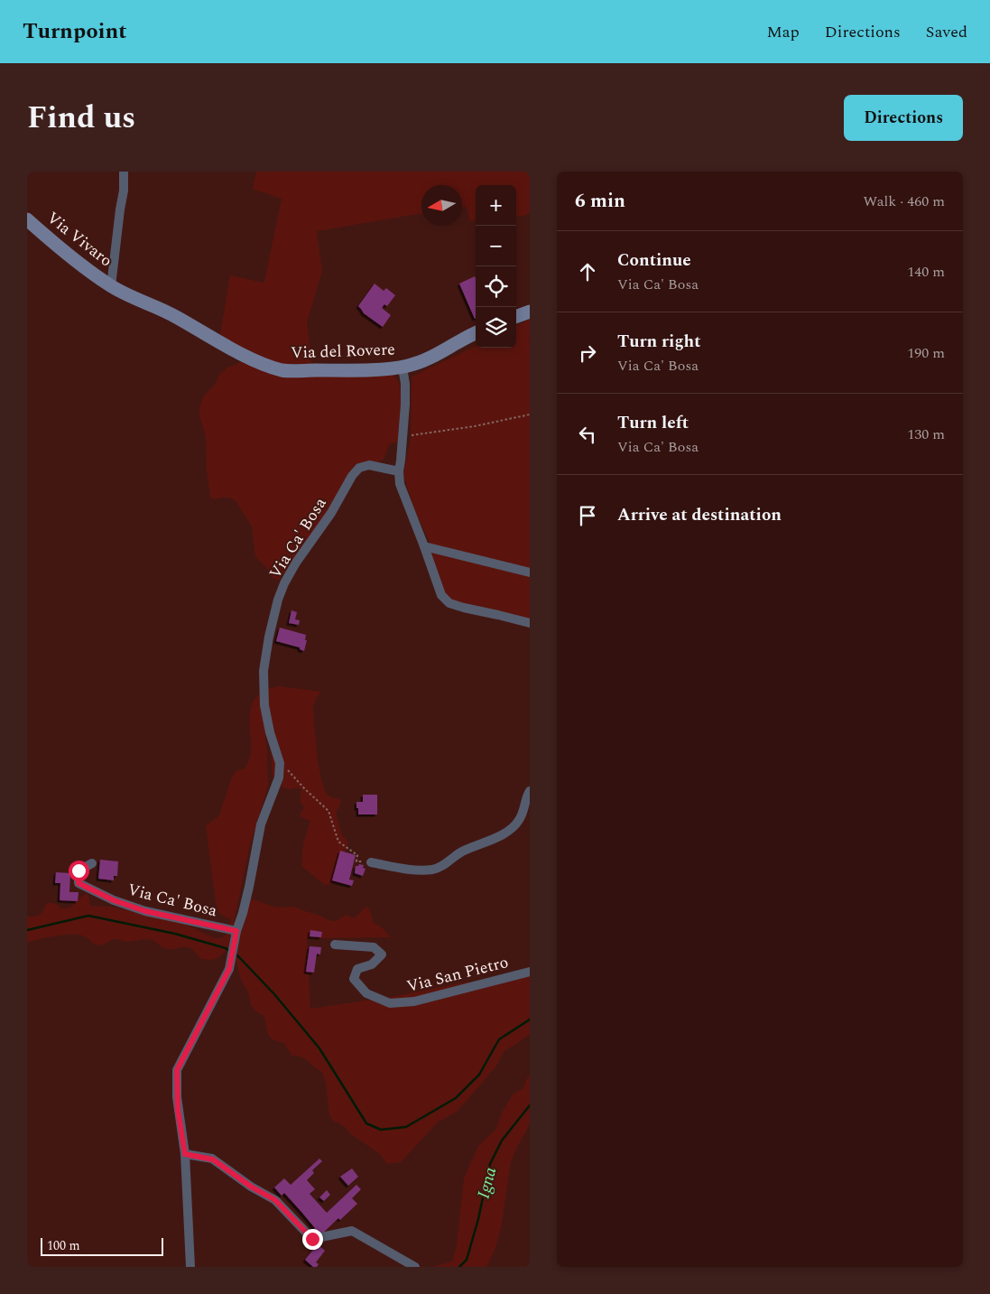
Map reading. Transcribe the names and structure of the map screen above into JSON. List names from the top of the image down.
{
  "streets": {
    "street": [
      "Via Vivaro",
      "Via del Rovere",
      "Via Ca' Bosa",
      "Via San Pietro"
    ]
  },
  "crossings": [
    ["Via Vivaro", "Via del Rovere"]
  ],
  "water": ["Igna"],
  "scale_bar": "100 m",
  "north": "left",
  "page": {
    "header": "Turnpoint",
    "nav": ["Map", "Directions", "Saved"],
    "title": "Find us",
    "buttons": "Directions",
    "heading": ["6 min", "Walk · 460 m"],
    "map_buttons": ["+", "−"],
    "list": [
      ["Continue", "Via Ca' Bosa", "140 m"],
      ["Turn right", "Via Ca' Bosa", "190 m"],
      ["Turn left", "Via Ca' Bosa", "130 m"],
      "Arrive at destination"
    ],
    "scale": "100 m"
  }
}
